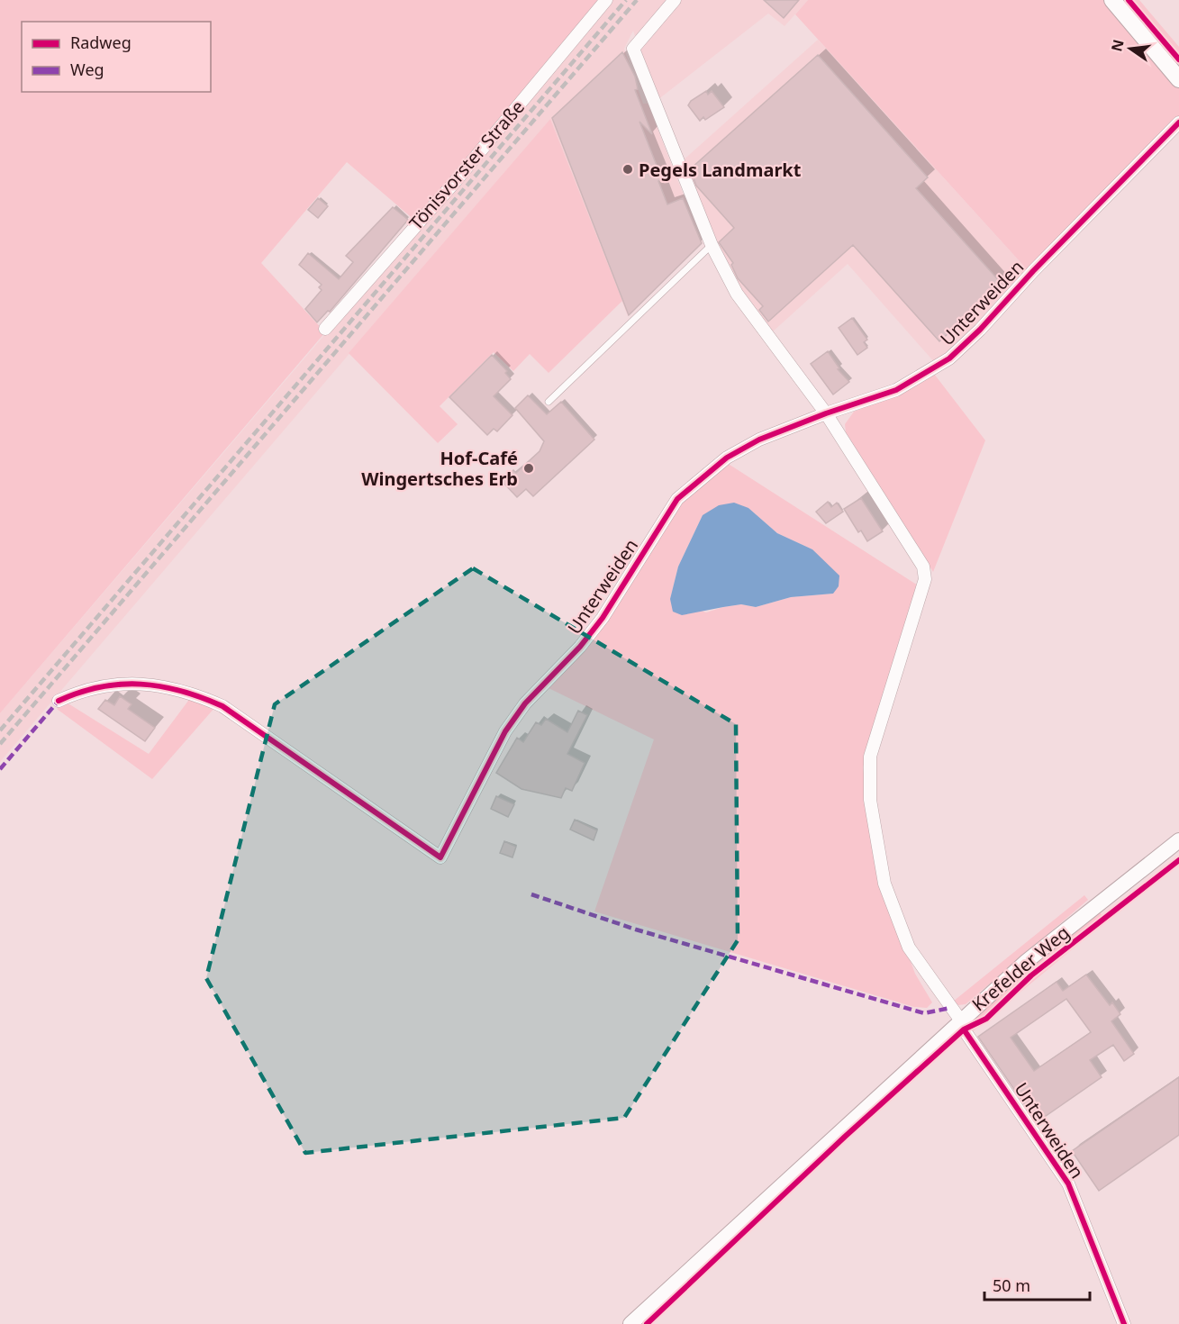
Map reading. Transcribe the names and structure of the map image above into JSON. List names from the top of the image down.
{
  "streets": {
    "street": ["Tönisvorster Straße", "Unterweiden", "Krefelder Weg"]
  },
  "crossings": [
    ["Unterweiden", "Krefelder Weg"]
  ],
  "places": ["Pegels Landmarkt", "Hof-Café Wingertsches Erb"],
  "legend": ["Radweg", "Weg"],
  "scale_bar": "50 m",
  "north": "left"
}
